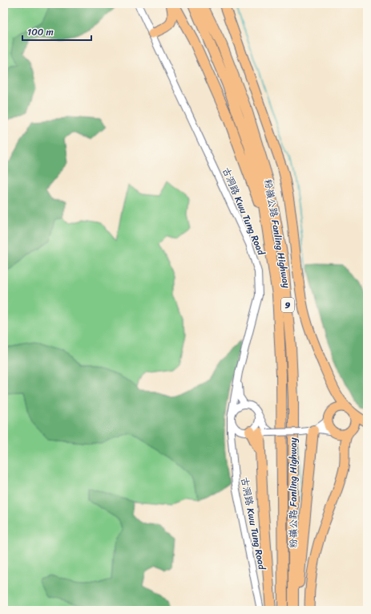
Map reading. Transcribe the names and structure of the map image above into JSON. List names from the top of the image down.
{
  "streets": {
    "highway": ["粉嶺公路 Fanling Highway", "9"],
    "street": ["古洞路 Kwu Tung Road"]
  },
  "scale_bar": "100 m"
}
